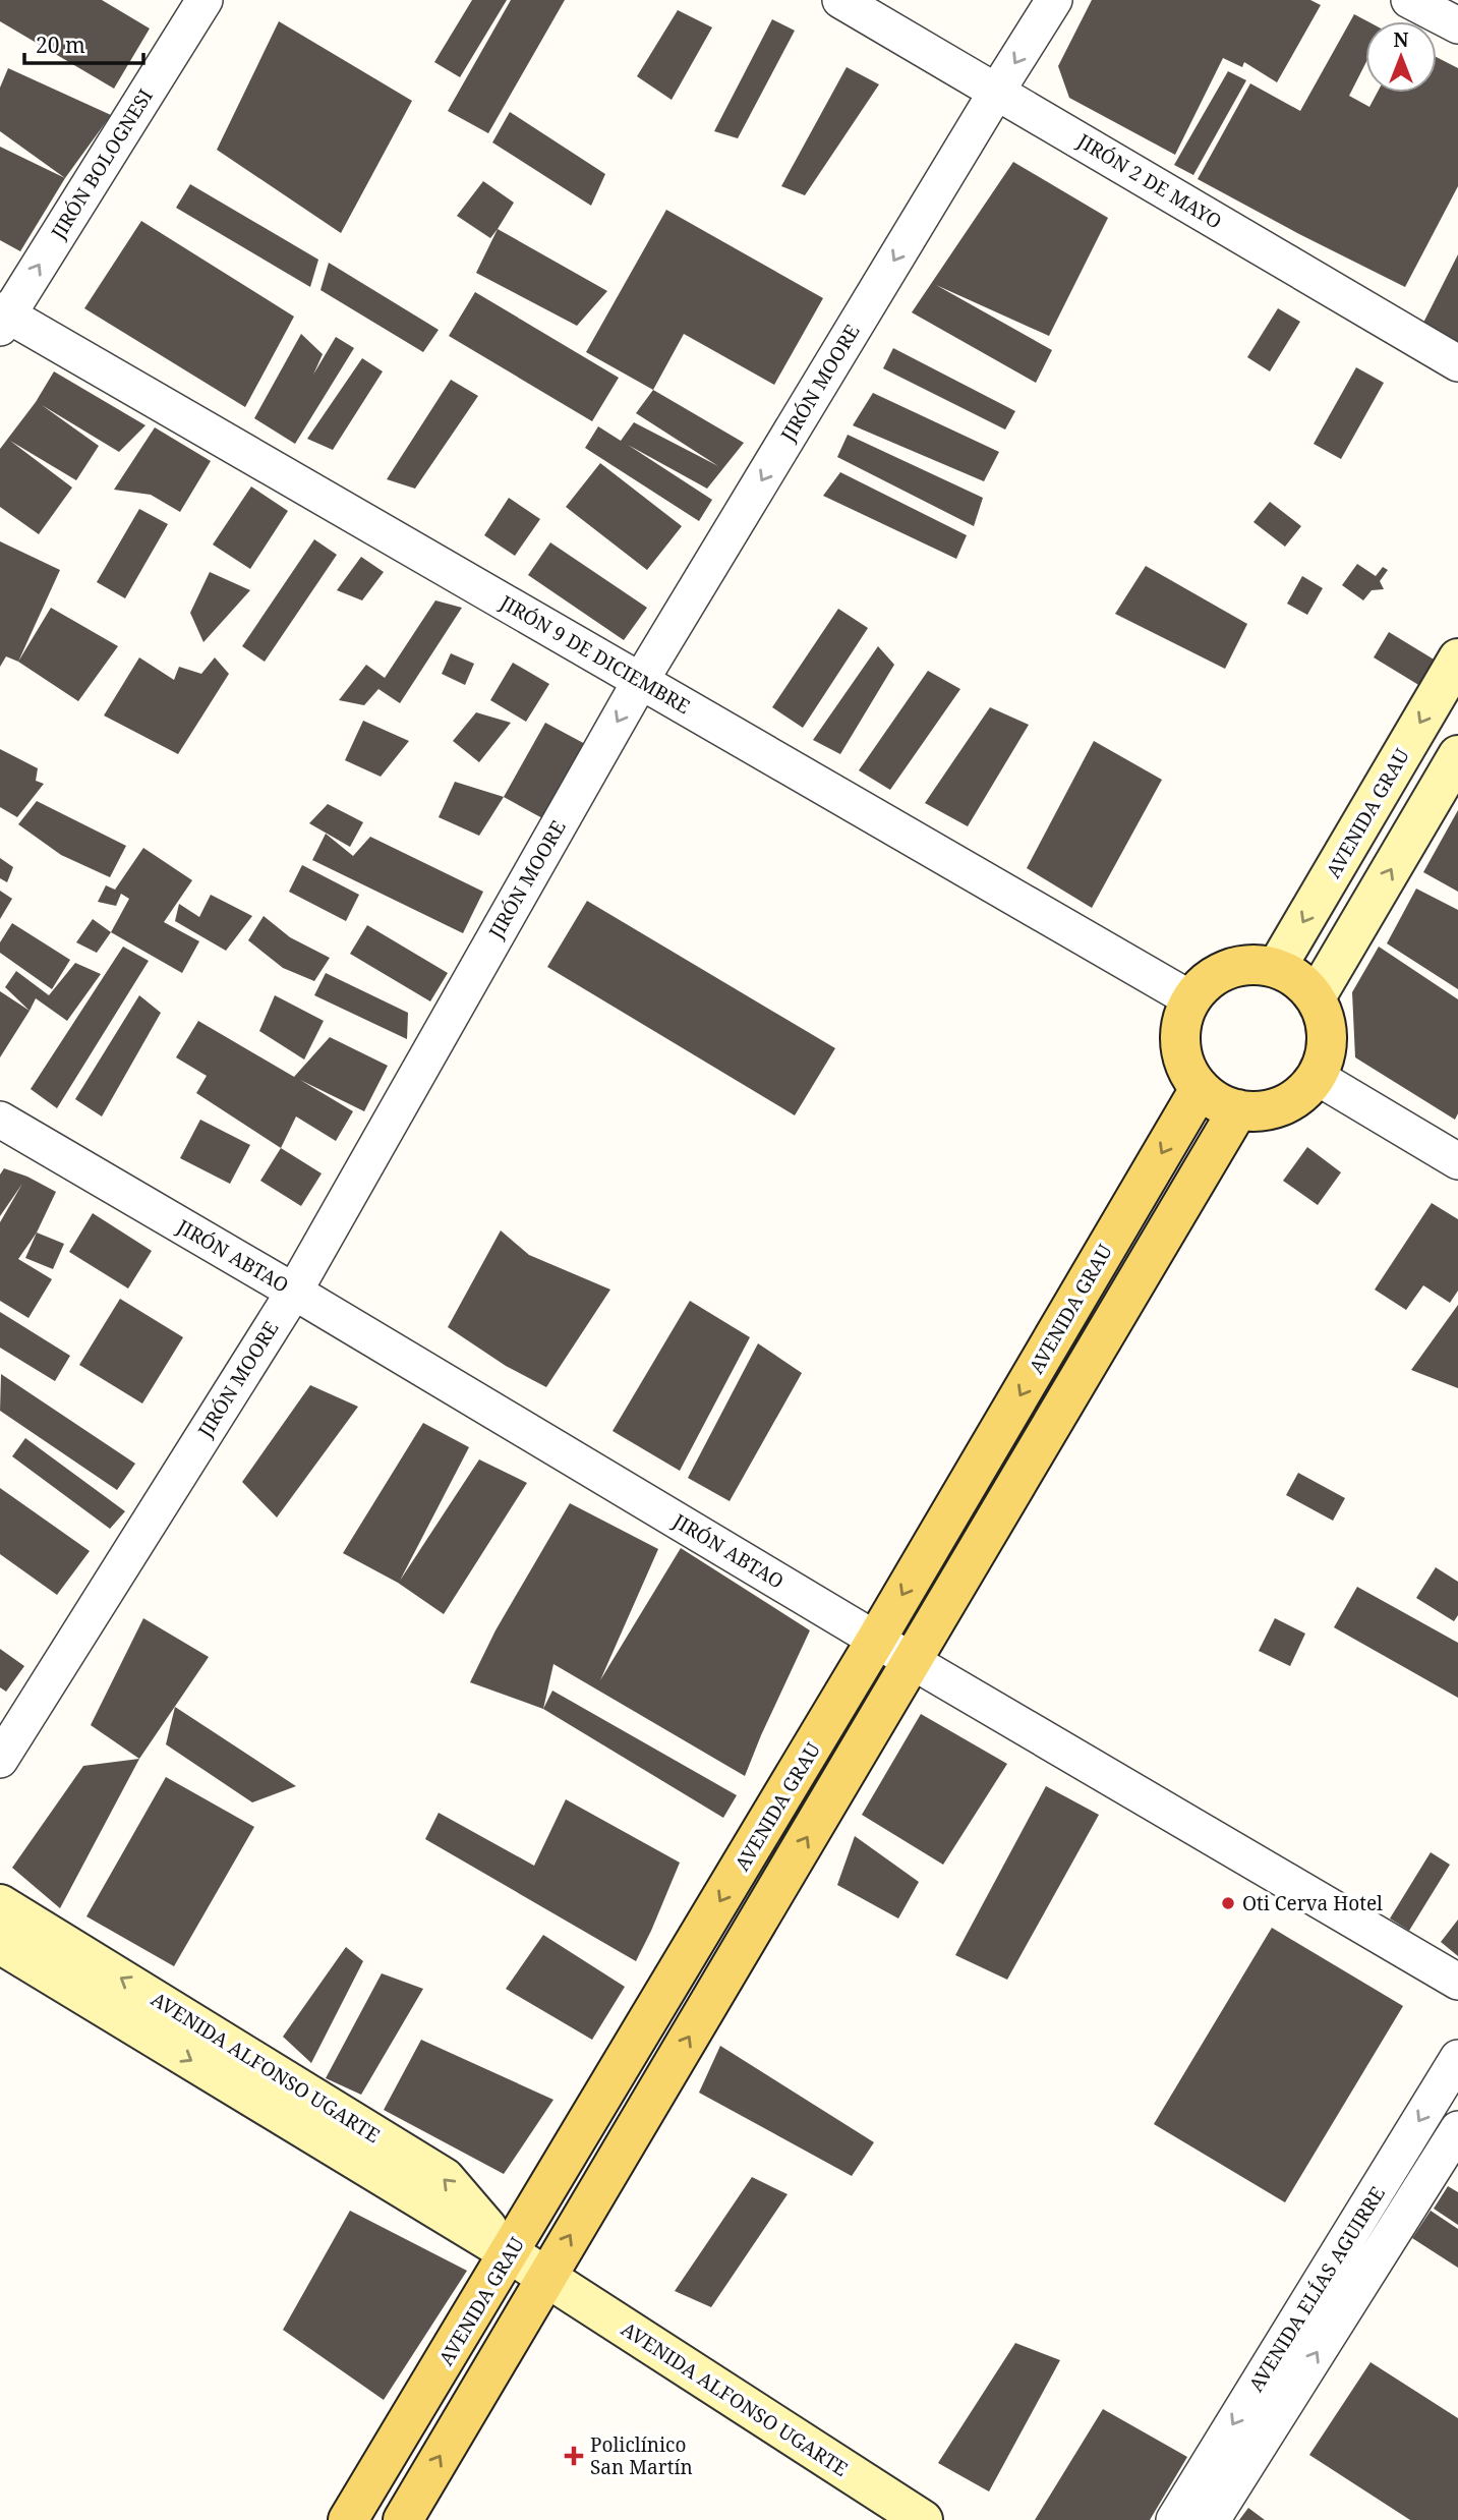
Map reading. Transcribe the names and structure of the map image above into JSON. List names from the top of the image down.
{
  "streets": {
    "main road": ["AVENIDA GRAU", "AVENIDA ALFONSO UGARTE"],
    "street": [
      "JIRÓN BOLOGNESI",
      "JIRÓN 2 DE MAYO",
      "JIRÓN MOORE",
      "JIRÓN 9 DE DICIEMBRE",
      "JIRÓN ABTAO",
      "AVENIDA ELÍAS AGUIRRE"
    ]
  },
  "crossings": [
    ["JIRÓN BOLOGNESI", "JIRÓN 9 DE DICIEMBRE"],
    ["JIRÓN 2 DE MAYO", "JIRÓN MOORE"],
    ["JIRÓN MOORE", "JIRÓN 9 DE DICIEMBRE"],
    ["JIRÓN MOORE", "JIRÓN ABTAO"],
    ["JIRÓN 9 DE DICIEMBRE", "AVENIDA GRAU"],
    ["AVENIDA GRAU", "JIRÓN ABTAO"],
    ["AVENIDA GRAU", "AVENIDA ALFONSO UGARTE"]
  ],
  "one_way": ["JIRÓN BOLOGNESI", "JIRÓN MOORE"],
  "places": {
    "other": ["Oti Cerva Hotel"],
    "health": ["Policlínico San Martín"]
  },
  "scale_bar": "20 m",
  "north": "top"
}
